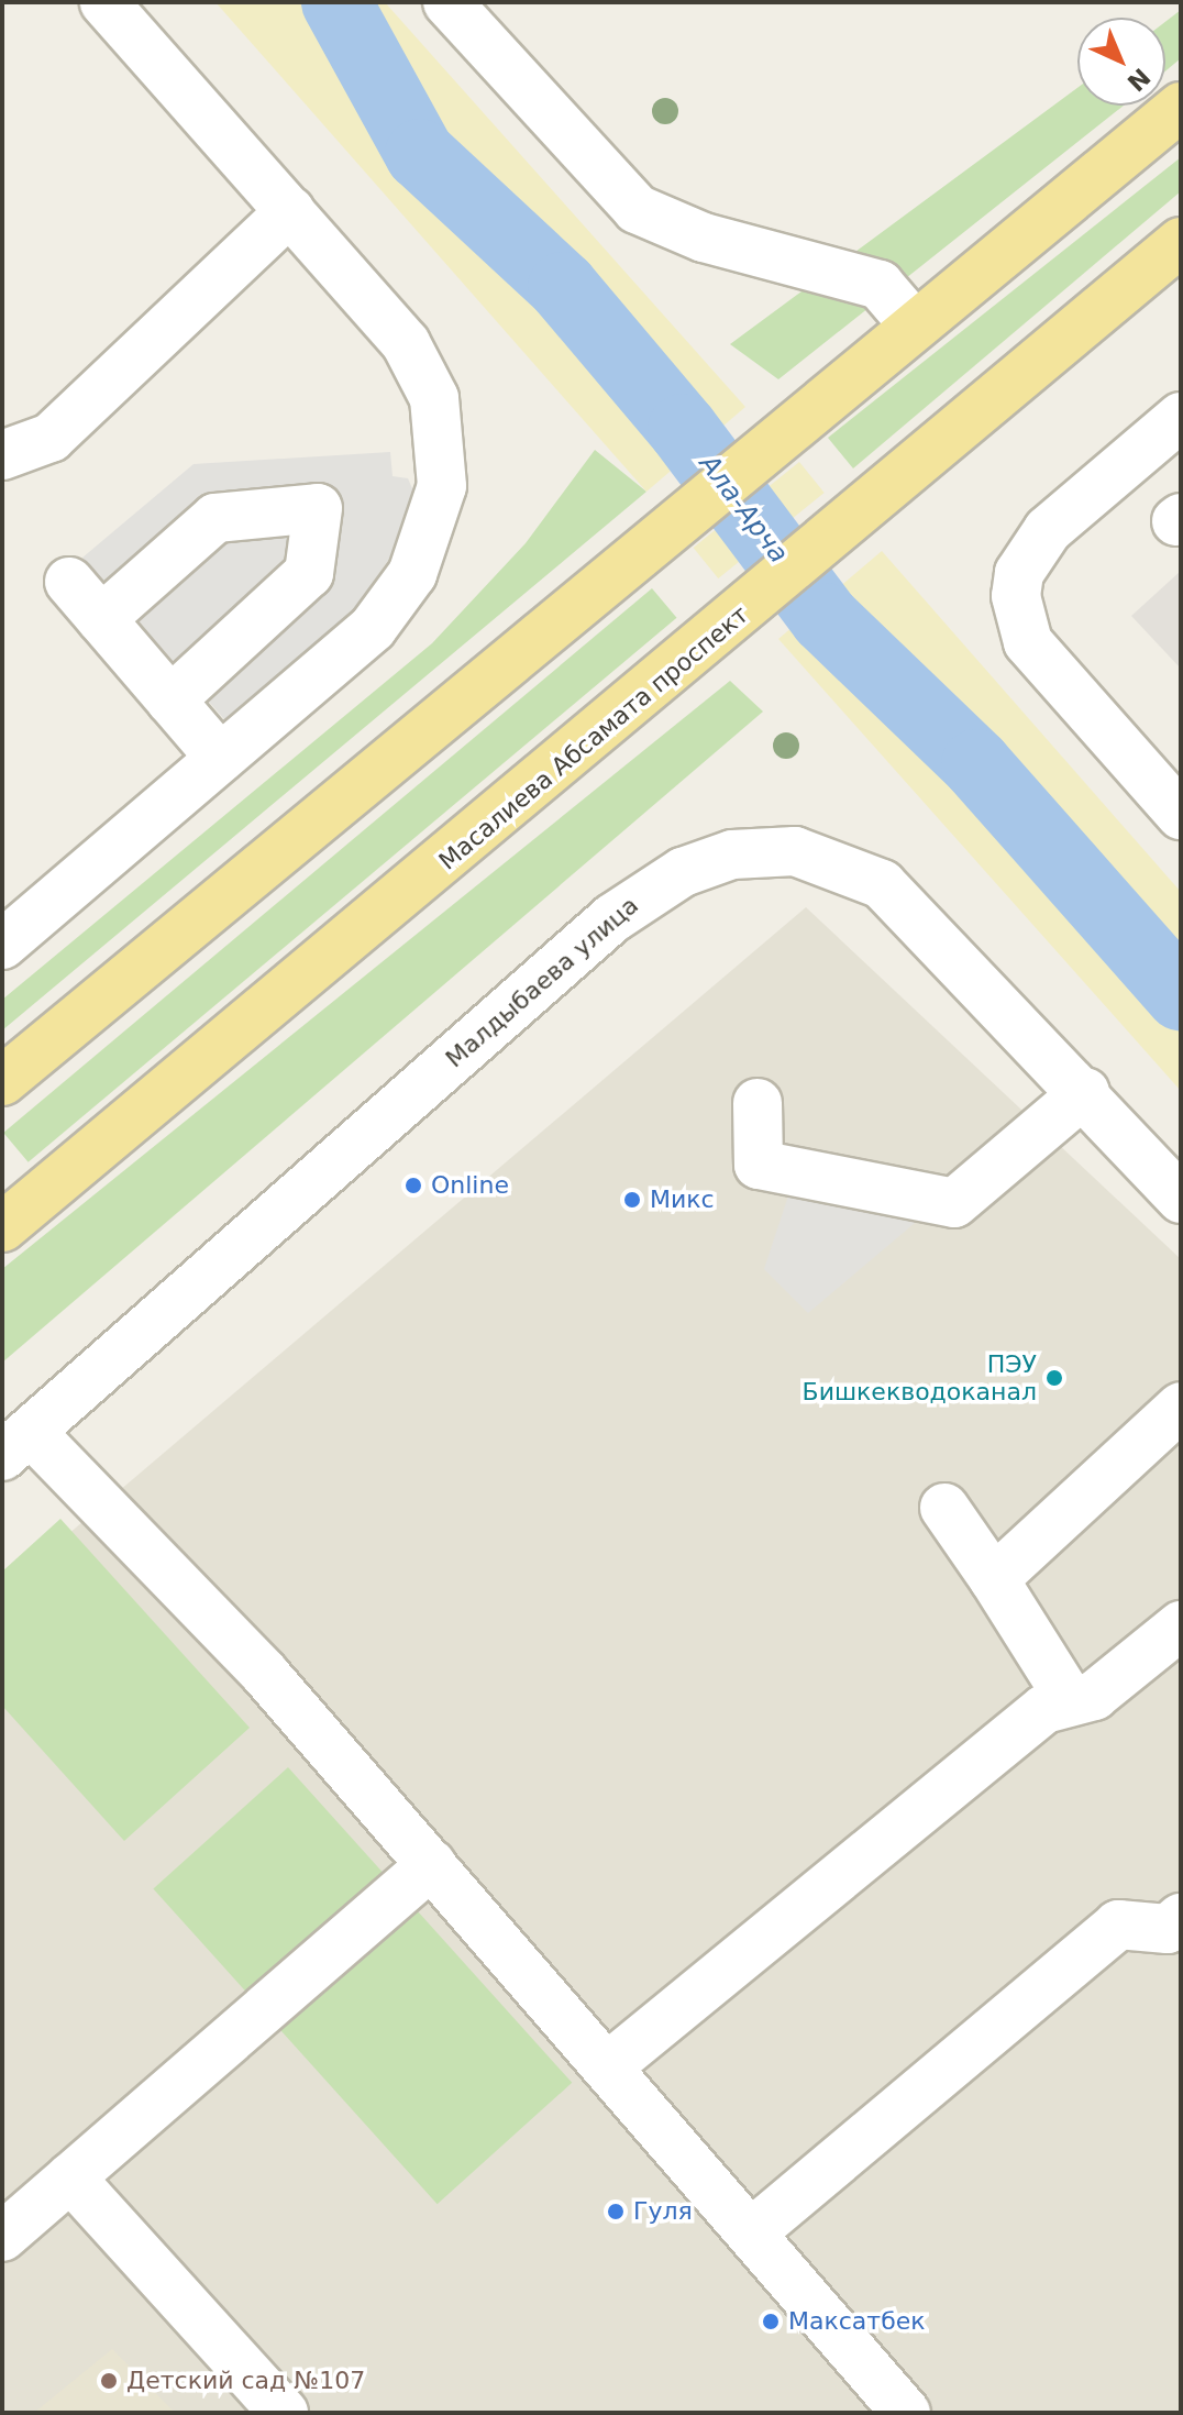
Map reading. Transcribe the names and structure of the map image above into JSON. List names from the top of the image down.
{
  "streets": {
    "main road": ["Масалиева Абсамата проспект"],
    "street": ["Малдыбаева улица"]
  },
  "water": ["Ала-Арча"],
  "places": [
    "Online",
    "Микс",
    "ПЭУ Бишкекводоканал",
    "Гуля",
    "Максатбек",
    "Детский сад №107"
  ],
  "north": "bottom right"
}
